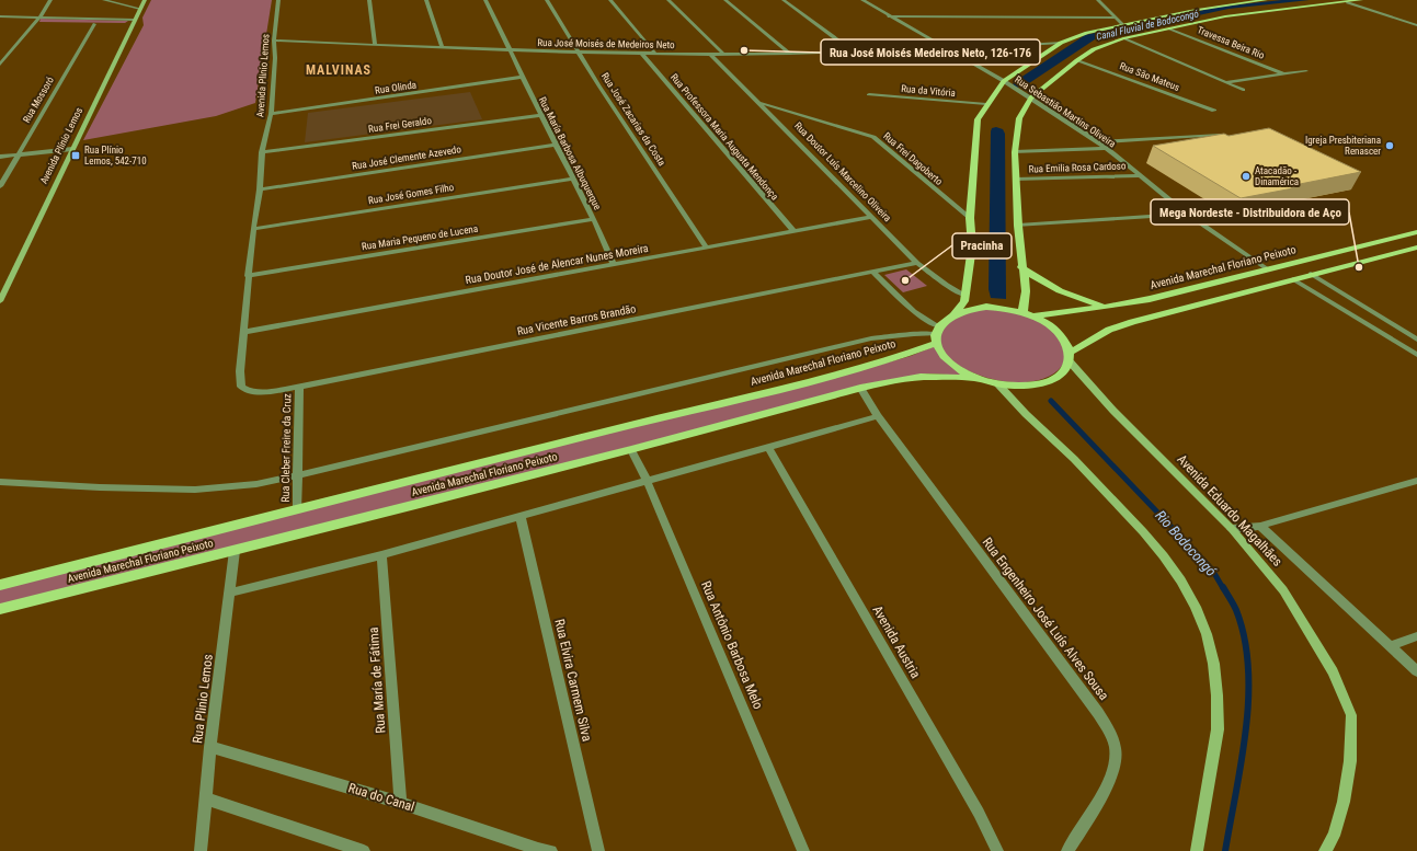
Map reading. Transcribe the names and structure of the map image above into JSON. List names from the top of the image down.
{
  "streets": {
    "main road": ["Avenida Plínio Lemos", "Avenida Marechal Floriano Peixoto", "Avenida Eduardo Magalhães"],
    "street": [
      "Travessa Beira Rio",
      "Rua José Moisés de Medeiros Neto",
      "Avenida Plinio Lemos",
      "Rua São Mateus",
      "Rua Olinda",
      "Rua da Vitória",
      "Rua Mossoró",
      "Rua Sebastião Martins Oliveira",
      "Rua José Zacarias da Costa",
      "Rua Frei Geraldo",
      "Rua Professora Maria Augusta Mendonça",
      "Rua María Barbosa Albuquerque",
      "Rua José Clemente Azevedo",
      "Rua Frei Dagoberto",
      "Rua Emilia Rosa Cardoso",
      "Rua Doutor Luís Marcelino Oliveira",
      "Rua José Gomes Filho",
      "Rua Maria Pequeno de Lucena",
      "Rua Doutor José de Alencar Nunes Moreira",
      "Rua Vicente Barros Brandão",
      "Rua Cleber Freire da Cruz",
      "Rua Engenheiro José Luís Alves Sousa",
      "Avenida Austria",
      "Rua Antônio Barbosa Melo",
      "Rua María de Fátima",
      "Rua Elvira Carmem Silva",
      "Rua Plinio Lemos",
      "Rua do Canal"
    ]
  },
  "crossings": [
    ["Rua José Moisés de Medeiros Neto", "Avenida Plinio Lemos"],
    ["Rua José Moisés de Medeiros Neto", "Rua Sebastião Martins Oliveira"],
    ["Rua José Moisés de Medeiros Neto", "Rua José Zacarias da Costa"],
    ["Rua José Moisés de Medeiros Neto", "Rua Professora Maria Augusta Mendonça"],
    ["Rua José Moisés de Medeiros Neto", "Rua María Barbosa Albuquerque"],
    ["Rua José Moisés de Medeiros Neto", "Rua Doutor Luís Marcelino Oliveira"],
    ["Avenida Plinio Lemos", "Rua Olinda"],
    ["Avenida Plinio Lemos", "Rua Frei Geraldo"],
    ["Rua Olinda", "Rua María Barbosa Albuquerque"],
    ["Rua Sebastião Martins Oliveira", "Rua Emilia Rosa Cardoso"],
    ["Rua Sebastião Martins Oliveira", "Avenida Marechal Floriano Peixoto"],
    ["Rua José Zacarias da Costa", "Rua Doutor José de Alencar Nunes Moreira"],
    ["Rua Frei Geraldo", "Rua María Barbosa Albuquerque"],
    ["Rua Professora Maria Augusta Mendonça", "Rua Doutor José de Alencar Nunes Moreira"],
    ["Rua María Barbosa Albuquerque", "Rua José Clemente Azevedo"],
    ["Rua María Barbosa Albuquerque", "Rua José Gomes Filho"],
    ["Rua María Barbosa Albuquerque", "Rua Maria Pequeno de Lucena"],
    ["Rua María Barbosa Albuquerque", "Rua Doutor José de Alencar Nunes Moreira"],
    ["Rua Frei Dagoberto", "Rua Doutor Luís Marcelino Oliveira"],
    ["Rua Doutor Luís Marcelino Oliveira", "Rua Doutor José de Alencar Nunes Moreira"],
    ["Rua Doutor Luís Marcelino Oliveira", "Rua Vicente Barros Brandão"],
    ["Rua Doutor José de Alencar Nunes Moreira", "Rua Vicente Barros Brandão"],
    ["Avenida Marechal Floriano Peixoto", "Rua Cleber Freire da Cruz"],
    ["Avenida Marechal Floriano Peixoto", "Avenida Eduardo Magalhães"],
    ["Avenida Marechal Floriano Peixoto", "Rua Engenheiro José Luís Alves Sousa"],
    ["Avenida Marechal Floriano Peixoto", "Rua Antônio Barbosa Melo"],
    ["Avenida Marechal Floriano Peixoto", "Rua Plinio Lemos"],
    ["Rua Vicente Barros Brandão", "Rua Cleber Freire da Cruz"],
    ["Rua María de Fátima", "Rua do Canal"],
    ["Rua Plinio Lemos", "Rua do Canal"]
  ],
  "districts": ["MALVINAS"],
  "water": ["Canal Fluvial de Bodocongó", "Rio Bodocongó"],
  "places": {
    "other": [
      "Rua José Moisés Medeiros Neto, 126-176",
      "Igreja Presbiteriana Renascer",
      "Atacadão - Dinamérica",
      "Mega Nordeste - Distribuidora de Aço",
      "Pracinha"
    ],
    "transit": ["Rua Plínio Lemos, 542-710"]
  }
}
